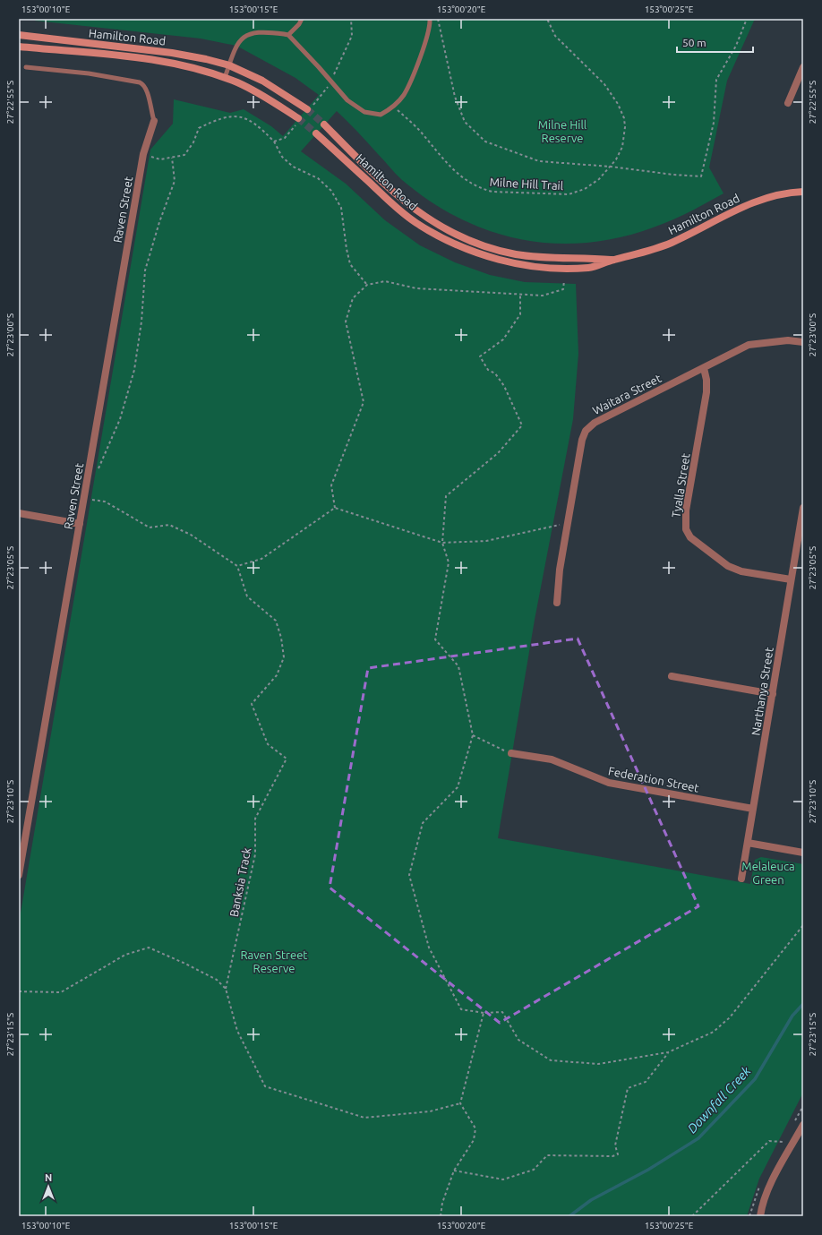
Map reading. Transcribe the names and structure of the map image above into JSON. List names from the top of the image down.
{
  "streets": {
    "main road": ["Hamilton Road"],
    "street": [
      "Raven Street",
      "Waitara Street",
      "Tyalla Street",
      "Narthanya Street",
      "Federation Street"
    ],
    "path": ["Milne Hill Trail", "Banksia Track"]
  },
  "crossings": [
    ["Waitara Street", "Tyalla Street"],
    ["Tyalla Street", "Narthanya Street"],
    ["Narthanya Street", "Federation Street"]
  ],
  "water": ["Downfall Creek"],
  "parks": ["Milne Hill Reserve", "Melaleuca Green", "Raven Street Reserve"],
  "scale_bar": "50 m",
  "north": "top",
  "coordinates": [
    "153°00'10\"E",
    "153°00'15\"E",
    "153°00'20\"E",
    "153°00'25\"E",
    "27°22'55\"S",
    "27°23'00\"S",
    "27°23'05\"S",
    "27°23'10\"S",
    "27°23'15\"S"
  ]
}
